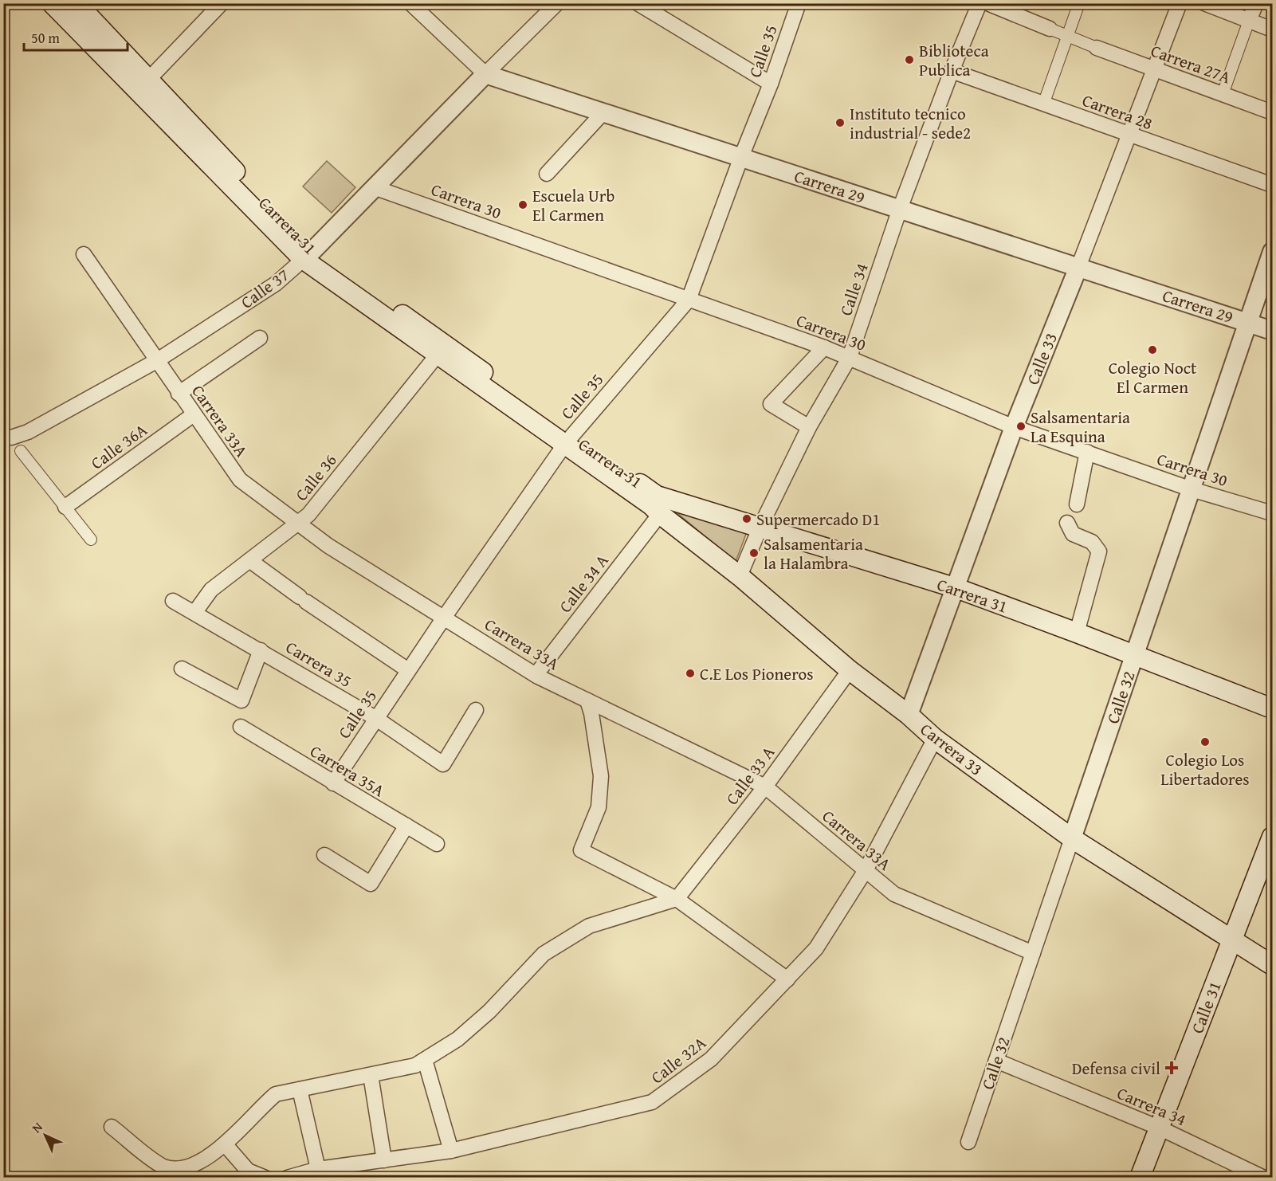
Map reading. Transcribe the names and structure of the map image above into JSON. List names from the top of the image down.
{
  "streets": {
    "main road": ["Carrera 31", "Carrera 33", "Calle 31"],
    "street": [
      "Calle 35",
      "Carrera 27A",
      "Carrera 28",
      "Carrera 29",
      "Carrera 30",
      "Calle 37",
      "Calle 34",
      "Calle 33",
      "Carrera 33A",
      "Calle 36A",
      "Calle 36",
      "Calle 34 A",
      "Carrera 35",
      "Calle 32",
      "Carrera 35A",
      "Calle 33 A",
      "Calle 32A",
      "Carrera 34"
    ]
  },
  "crossings": [
    ["Calle 35", "Carrera 29"],
    ["Calle 35", "Carrera 30"],
    ["Calle 35", "Carrera 31"],
    ["Calle 35", "Carrera 33A"],
    ["Calle 35", "Carrera 35"],
    ["Calle 35", "Carrera 35A"],
    ["Carrera 27A", "Calle 33"],
    ["Carrera 28", "Calle 34"],
    ["Carrera 28", "Calle 33"],
    ["Carrera 29", "Calle 37"],
    ["Carrera 29", "Calle 34"],
    ["Carrera 29", "Calle 33"],
    ["Carrera 29", "Calle 32"],
    ["Carrera 30", "Calle 37"],
    ["Carrera 30", "Calle 34"],
    ["Carrera 30", "Calle 33"],
    ["Carrera 30", "Calle 32"],
    ["Carrera 31", "Calle 37"],
    ["Carrera 31", "Calle 34"],
    ["Carrera 31", "Calle 33"],
    ["Carrera 31", "Calle 36"],
    ["Carrera 31", "Calle 34 A"],
    ["Carrera 31", "Calle 32"],
    ["Carrera 31", "Carrera 33"],
    ["Calle 37", "Carrera 33A"],
    ["Calle 34", "Carrera 33"],
    ["Calle 33", "Carrera 33"],
    ["Carrera 33A", "Calle 36A"],
    ["Carrera 33A", "Calle 36"],
    ["Carrera 33A", "Calle 34 A"],
    ["Carrera 33A", "Calle 32"],
    ["Carrera 33A", "Calle 33 A"],
    ["Carrera 33A", "Calle 32A"],
    ["Calle 36", "Carrera 35"],
    ["Calle 34 A", "Carrera 33"],
    ["Calle 32", "Carrera 33"],
    ["Calle 32", "Carrera 34"],
    ["Carrera 33", "Calle 33 A"],
    ["Carrera 33", "Calle 31"],
    ["Carrera 33", "Calle 32A"],
    ["Calle 31", "Carrera 34"]
  ],
  "places": {
    "other": [
      "Biblioteca Publica",
      "Instituto tecnico industrial - sede2",
      "Escuela Urb El Carmen",
      "Colegio Noct El Carmen",
      "Salsamentaria La Esquina",
      "Supermercado D1",
      "Salsamentaria la Halambra",
      "C.E Los Pioneros",
      "Colegio Los Libertadores"
    ],
    "health": ["Defensa civil"]
  },
  "scale_bar": "50 m",
  "north": "top left"
}
